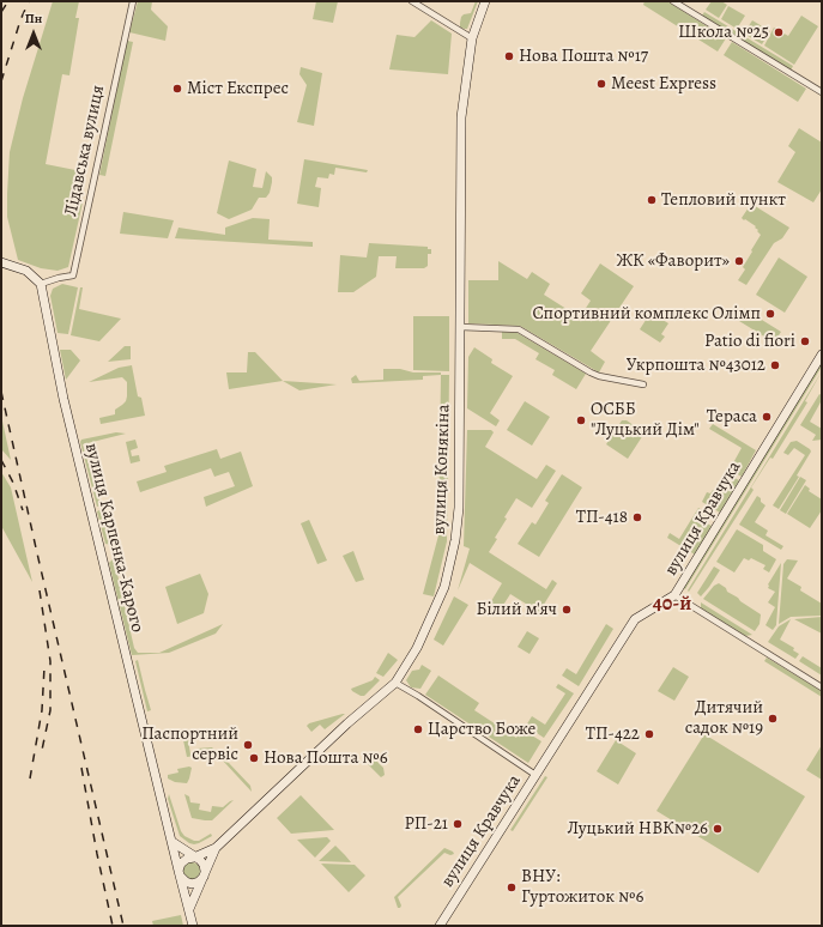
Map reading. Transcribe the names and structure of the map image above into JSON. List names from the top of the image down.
{
  "streets": {
    "main road": ["вулиця Конякіна", "вулиця Кравчука", "вулиця Карпенка-Карого"],
    "street": ["Лідавська вулиця"]
  },
  "crossings": [
    ["Лідавська вулиця", "вулиця Карпенка-Карого"]
  ],
  "districts": ["40-й"],
  "places": [
    "Школа №25",
    "Нова Пошта №17",
    "Meest Express",
    "Міст Експрес",
    "Тепловий пункт",
    "ЖК «Фаворит»",
    "Спортивний комплекс Олімп",
    "Patio di fiori",
    "Укрпошта №43012",
    "Тераса",
    "ОСББ \"Луцький Дім\"",
    "ТП-418",
    "Білий м'яч",
    "Дитячий садок №19",
    "Царство Боже",
    "ТП-422",
    "Паспортний сервіс",
    "Нова Пошта №6",
    "РП-21",
    "Луцький НВК№26",
    "ВНУ: Гуртожиток №6"
  ],
  "north": "top"
}
